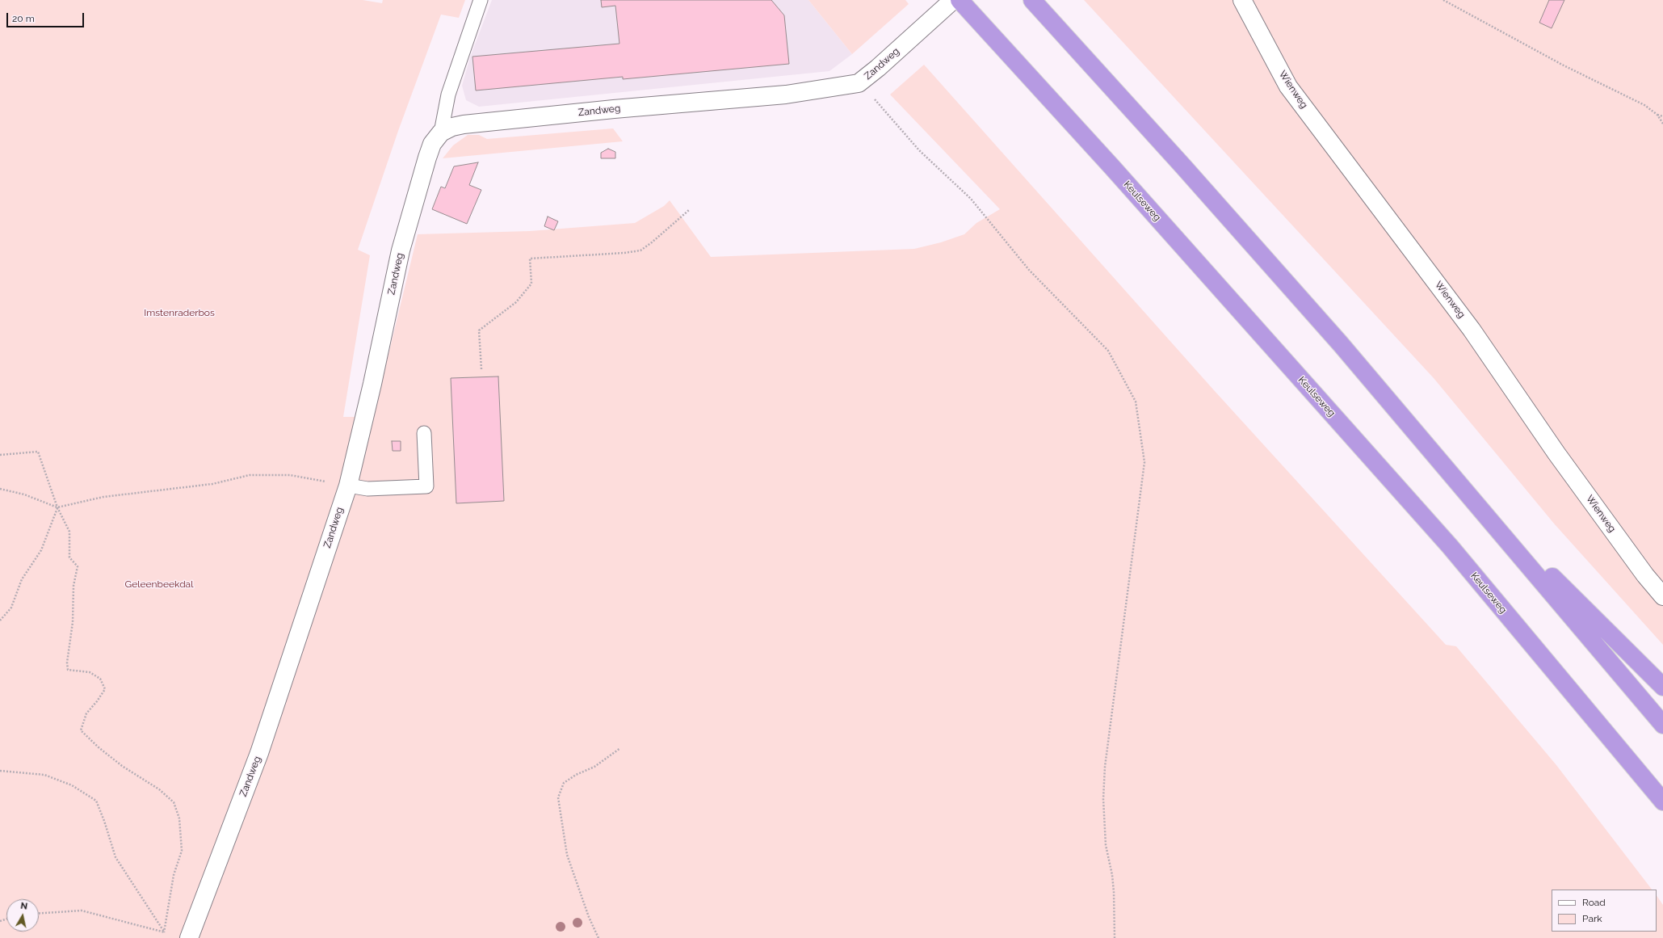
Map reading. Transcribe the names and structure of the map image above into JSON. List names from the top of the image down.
{
  "streets": {
    "highway": ["Keulseweg"],
    "street": ["Zandweg", "Wienweg"]
  },
  "parks": ["Imstenraderbos", "Geleenbeekdal"],
  "legend": ["Road", "Park"],
  "scale_bar": "20 m",
  "north": "top"
}
